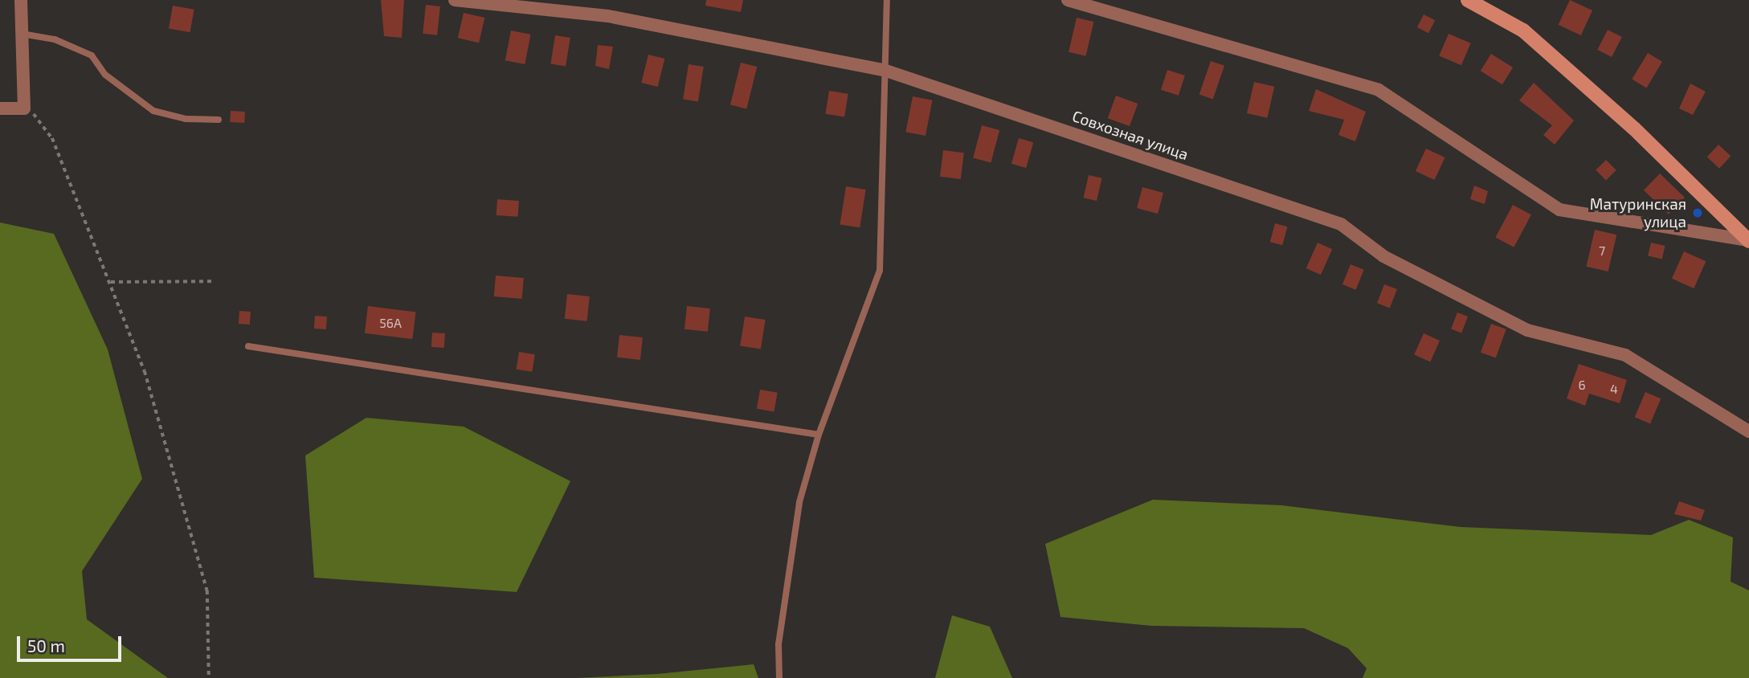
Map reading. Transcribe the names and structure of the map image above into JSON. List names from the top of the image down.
{
  "streets": {
    "street": ["Совхозная улица"]
  },
  "places": ["Матуринская улица"],
  "house_numbers": [
    "7",
    "56А",
    "6",
    "4"
  ],
  "scale_bar": "50 m"
}
